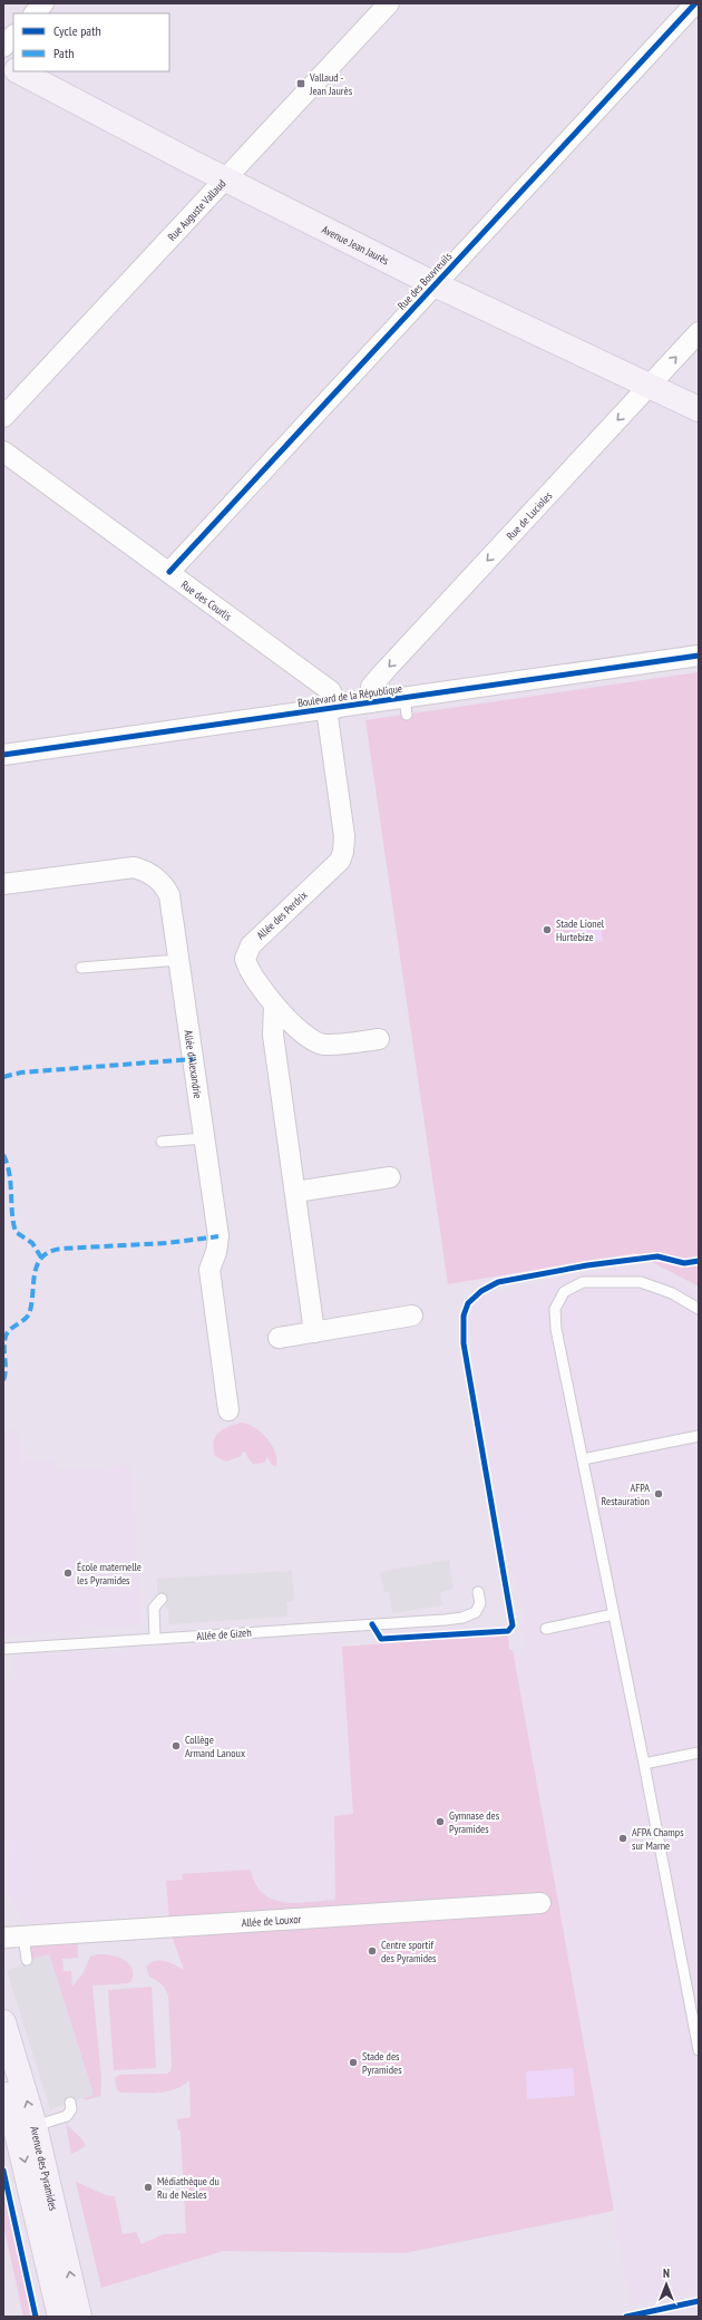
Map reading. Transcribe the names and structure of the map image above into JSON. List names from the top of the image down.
{
  "streets": {
    "main road": ["Avenue Jean Jaurès", "Avenue des Pyramides"],
    "street": [
      "Rue Auguste Vallaud",
      "Rue des Bouvreuils",
      "Rue de Lucioles",
      "Rue des Courlis",
      "Boulevard de la République",
      "Allée des Perdrix",
      "Allée d'Alexandrie",
      "Allée de Louxor"
    ],
    "lane": ["Allée de Gizeh"]
  },
  "crossings": [
    ["Rue Auguste Vallaud", "Avenue Jean Jaurès"],
    ["Avenue Jean Jaurès", "Rue des Bouvreuils"],
    ["Avenue Jean Jaurès", "Rue de Lucioles"],
    ["Rue des Bouvreuils", "Rue des Courlis"],
    ["Rue de Lucioles", "Boulevard de la République"],
    ["Rue des Courlis", "Boulevard de la République"],
    ["Rue des Courlis", "Allée des Perdrix"],
    ["Boulevard de la République", "Allée des Perdrix"]
  ],
  "places": {
    "transit": ["Vallaud - Jean Jaurès"],
    "other": [
      "Stade Lionel Hurtebize",
      "AFPA Restauration",
      "École maternelle les Pyramides",
      "Collège Armand Lanoux",
      "Gymnase des Pyramides",
      "AFPA Champs sur Marne",
      "Centre sportif des Pyramides",
      "Stade des Pyramides",
      "Médiathèque du Ru de Nesles"
    ]
  },
  "legend": ["Cycle path", "Path"],
  "north": "top"
}
